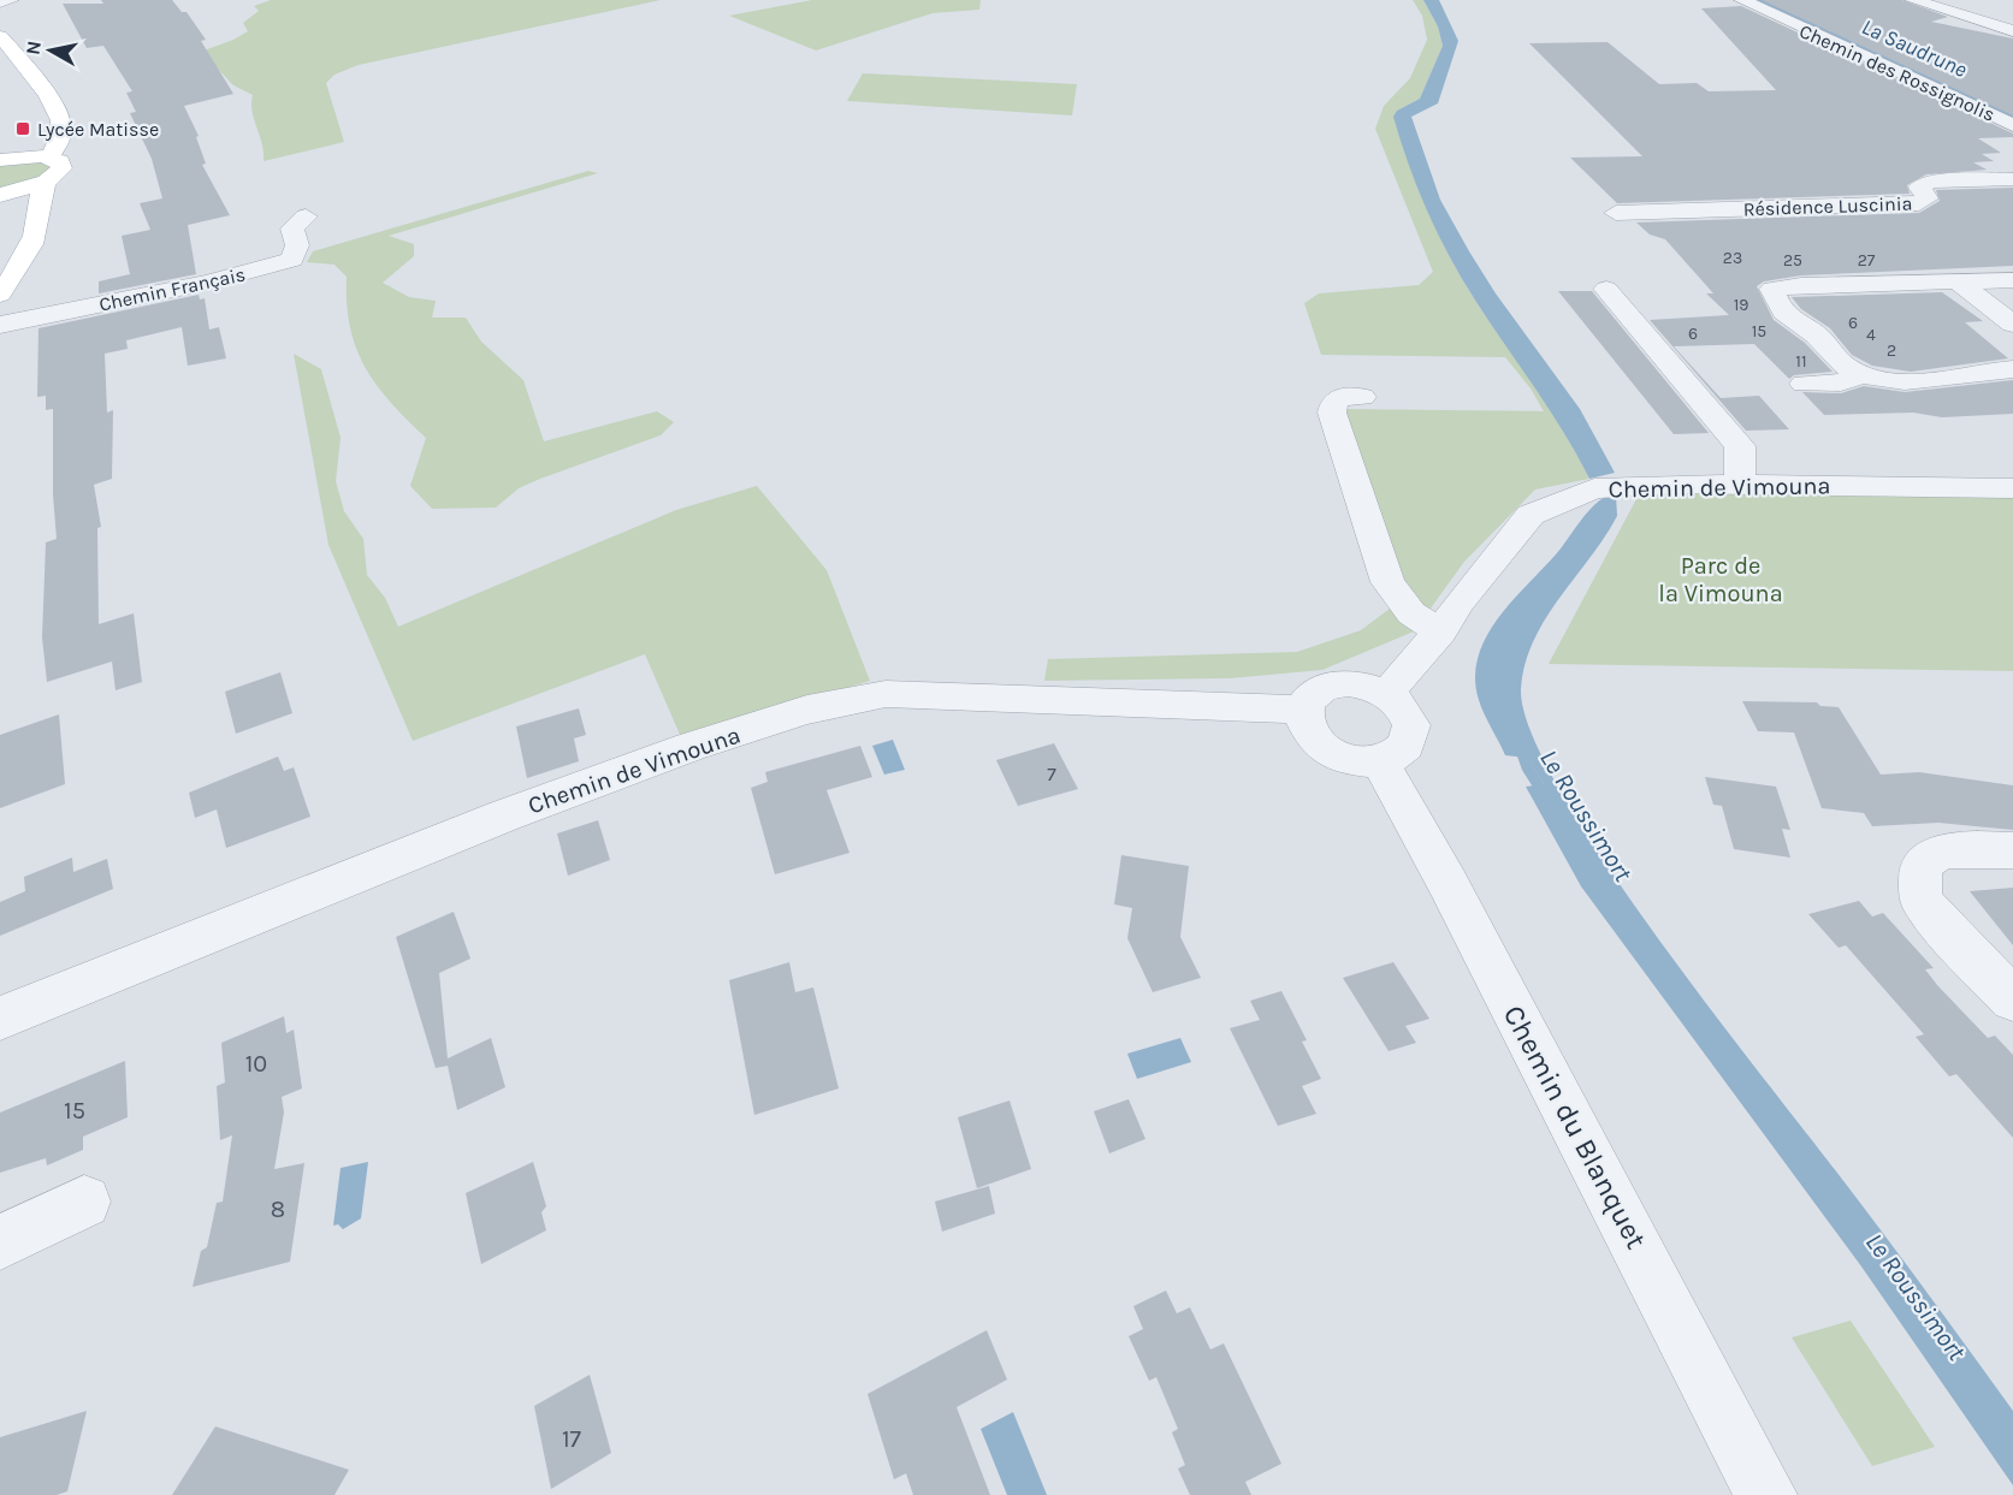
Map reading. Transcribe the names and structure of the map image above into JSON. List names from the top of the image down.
{
  "streets": {
    "street": [
      "Chemin des Rossignolis",
      "Résidence Luscinia",
      "Chemin Français",
      "Chemin de Vimouna",
      "Chemin du Blanquet"
    ]
  },
  "crossings": [
    ["Chemin de Vimouna", "Chemin du Blanquet"]
  ],
  "water": ["La Saudrune", "Le Roussimort"],
  "parks": ["Parc de la Vimouna"],
  "places": {
    "transit": ["Lycée Matisse"]
  },
  "house_numbers": [
    "23",
    "25",
    "27",
    "19",
    "6",
    "15",
    "6",
    "4",
    "2",
    "11",
    "7",
    "10",
    "15",
    "8",
    "17"
  ],
  "north": "left"
}
